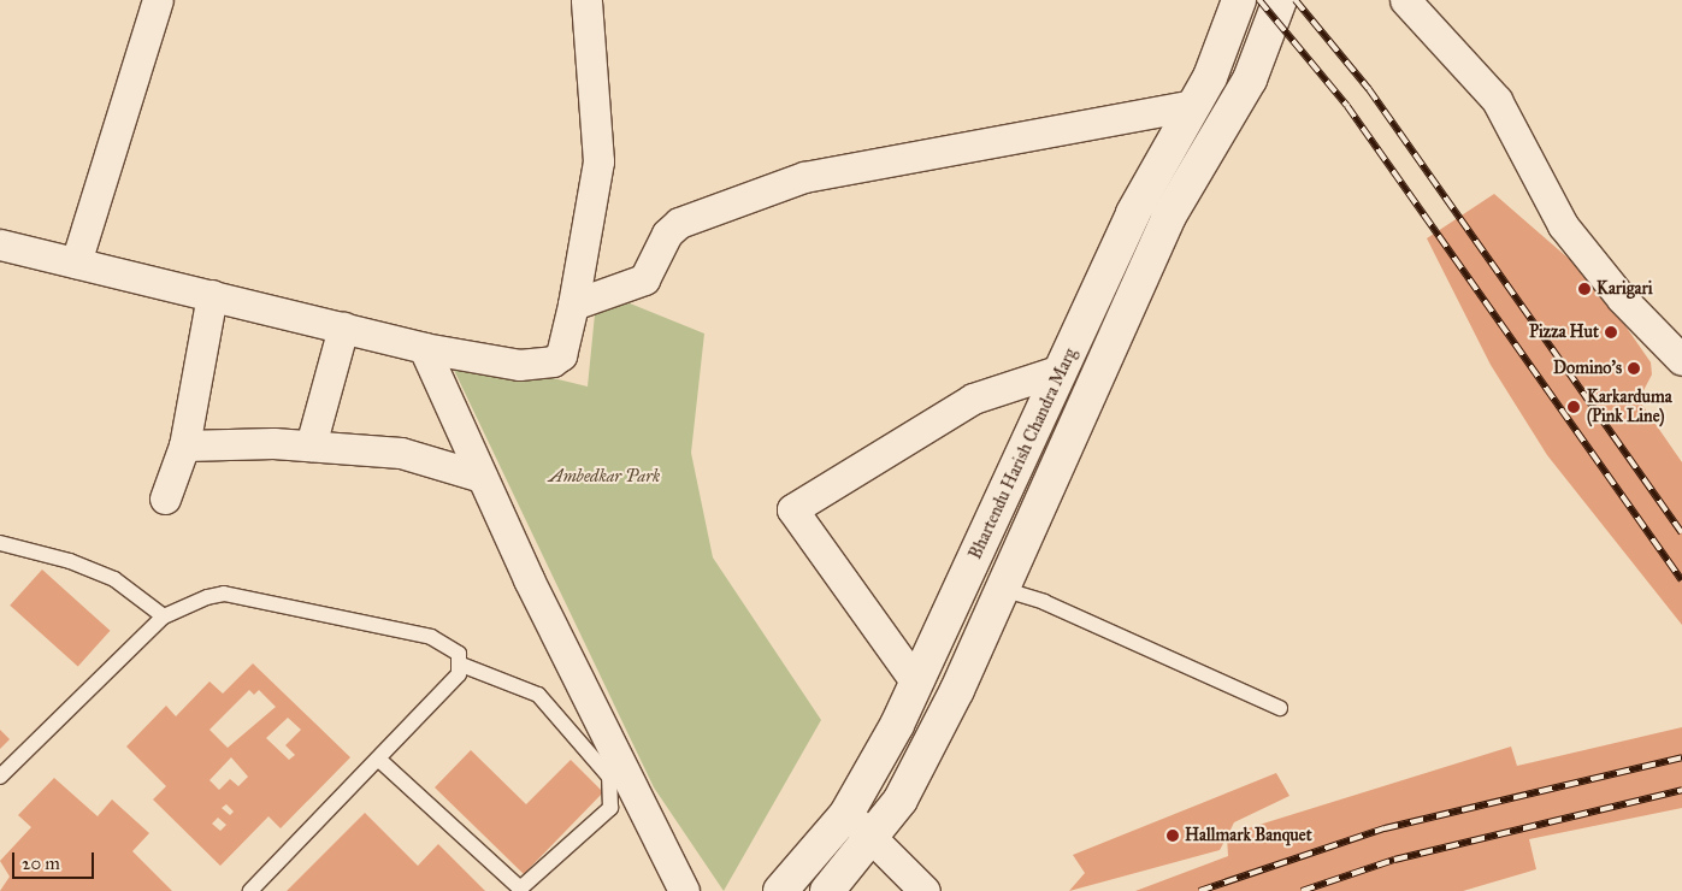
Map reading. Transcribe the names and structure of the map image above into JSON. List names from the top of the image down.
{
  "streets": {
    "main road": ["Bhartendu Harish Chandra Marg"]
  },
  "parks": ["Ambedkar Park"],
  "places": [
    "Karigari",
    "Pizza Hut",
    "Domino's",
    "Karkarduma (Pink Line)",
    "Hallmark Banquet"
  ],
  "scale_bar": "20 m"
}
